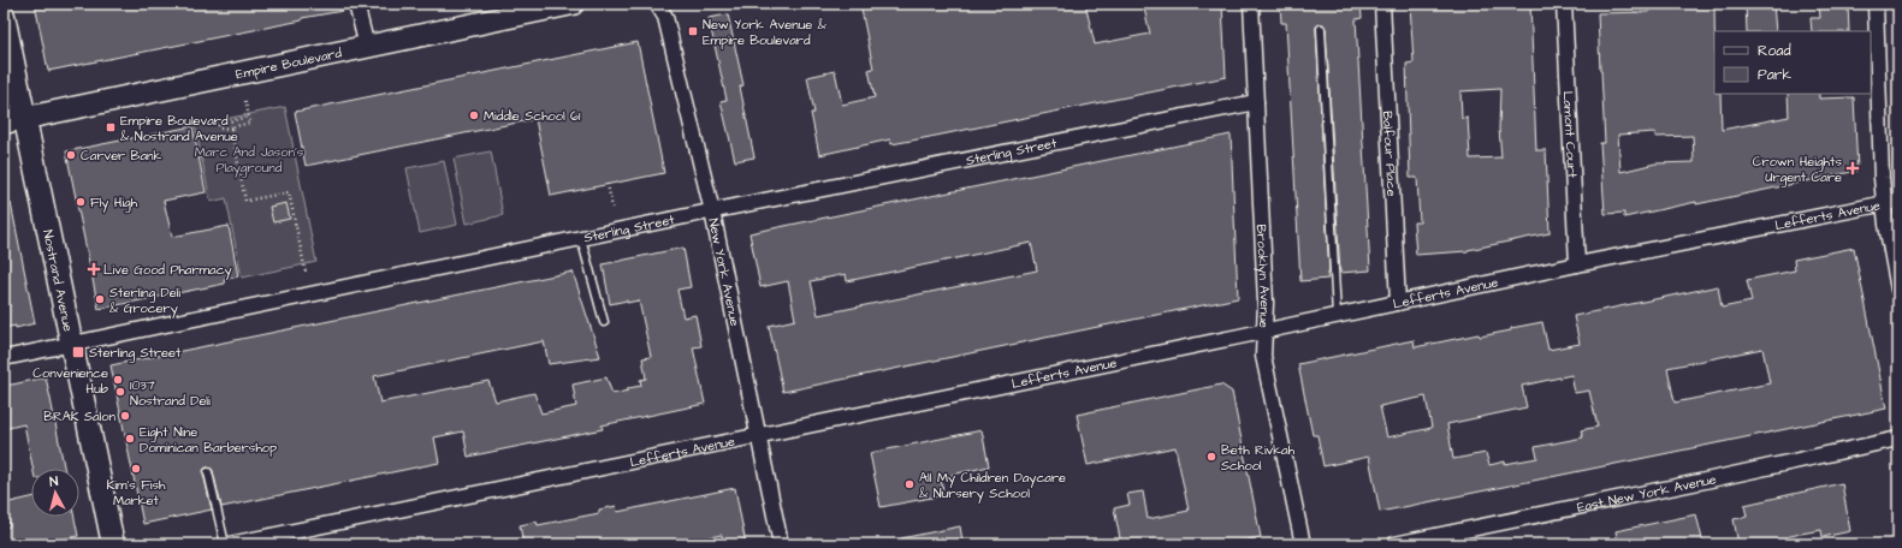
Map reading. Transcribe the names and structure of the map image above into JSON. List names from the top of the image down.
{
  "streets": {
    "main road": ["Empire Boulevard", "Nostrand Avenue"],
    "street": [
      "Lamont Court",
      "Sterling Street",
      "Balfour Place",
      "Lefferts Avenue",
      "New York Avenue",
      "Brooklyn Avenue",
      "East New York Avenue"
    ]
  },
  "crossings": [
    ["Empire Boulevard", "Nostrand Avenue"],
    ["Lamont Court", "Lefferts Avenue"],
    ["Sterling Street", "New York Avenue"],
    ["Sterling Street", "Brooklyn Avenue"],
    ["Sterling Street", "Nostrand Avenue"],
    ["Balfour Place", "Lefferts Avenue"],
    ["Lefferts Avenue", "New York Avenue"],
    ["Lefferts Avenue", "Brooklyn Avenue"]
  ],
  "parks": ["Marc And Jason's Playground"],
  "places": {
    "transit": ["New York Avenue & Empire Boulevard", "Empire Boulevard & Nostrand Avenue", "Sterling Street"],
    "other": [
      "Middle School 61",
      "Carver Bank",
      "Fly High",
      "Sterling Deli & Grocery",
      "Convenience Hub",
      "1037 Nostrand Deli",
      "BRAK Salon",
      "Eight Nine Dominican Barbershop",
      "Beth Rivkah School",
      "Kim's Fish Market",
      "All My Children Daycare & Nursery School"
    ],
    "health": ["Crown Heights Urgent Care", "Live Good Pharmacy"]
  },
  "legend": ["Road", "Park"],
  "north": "top"
}
